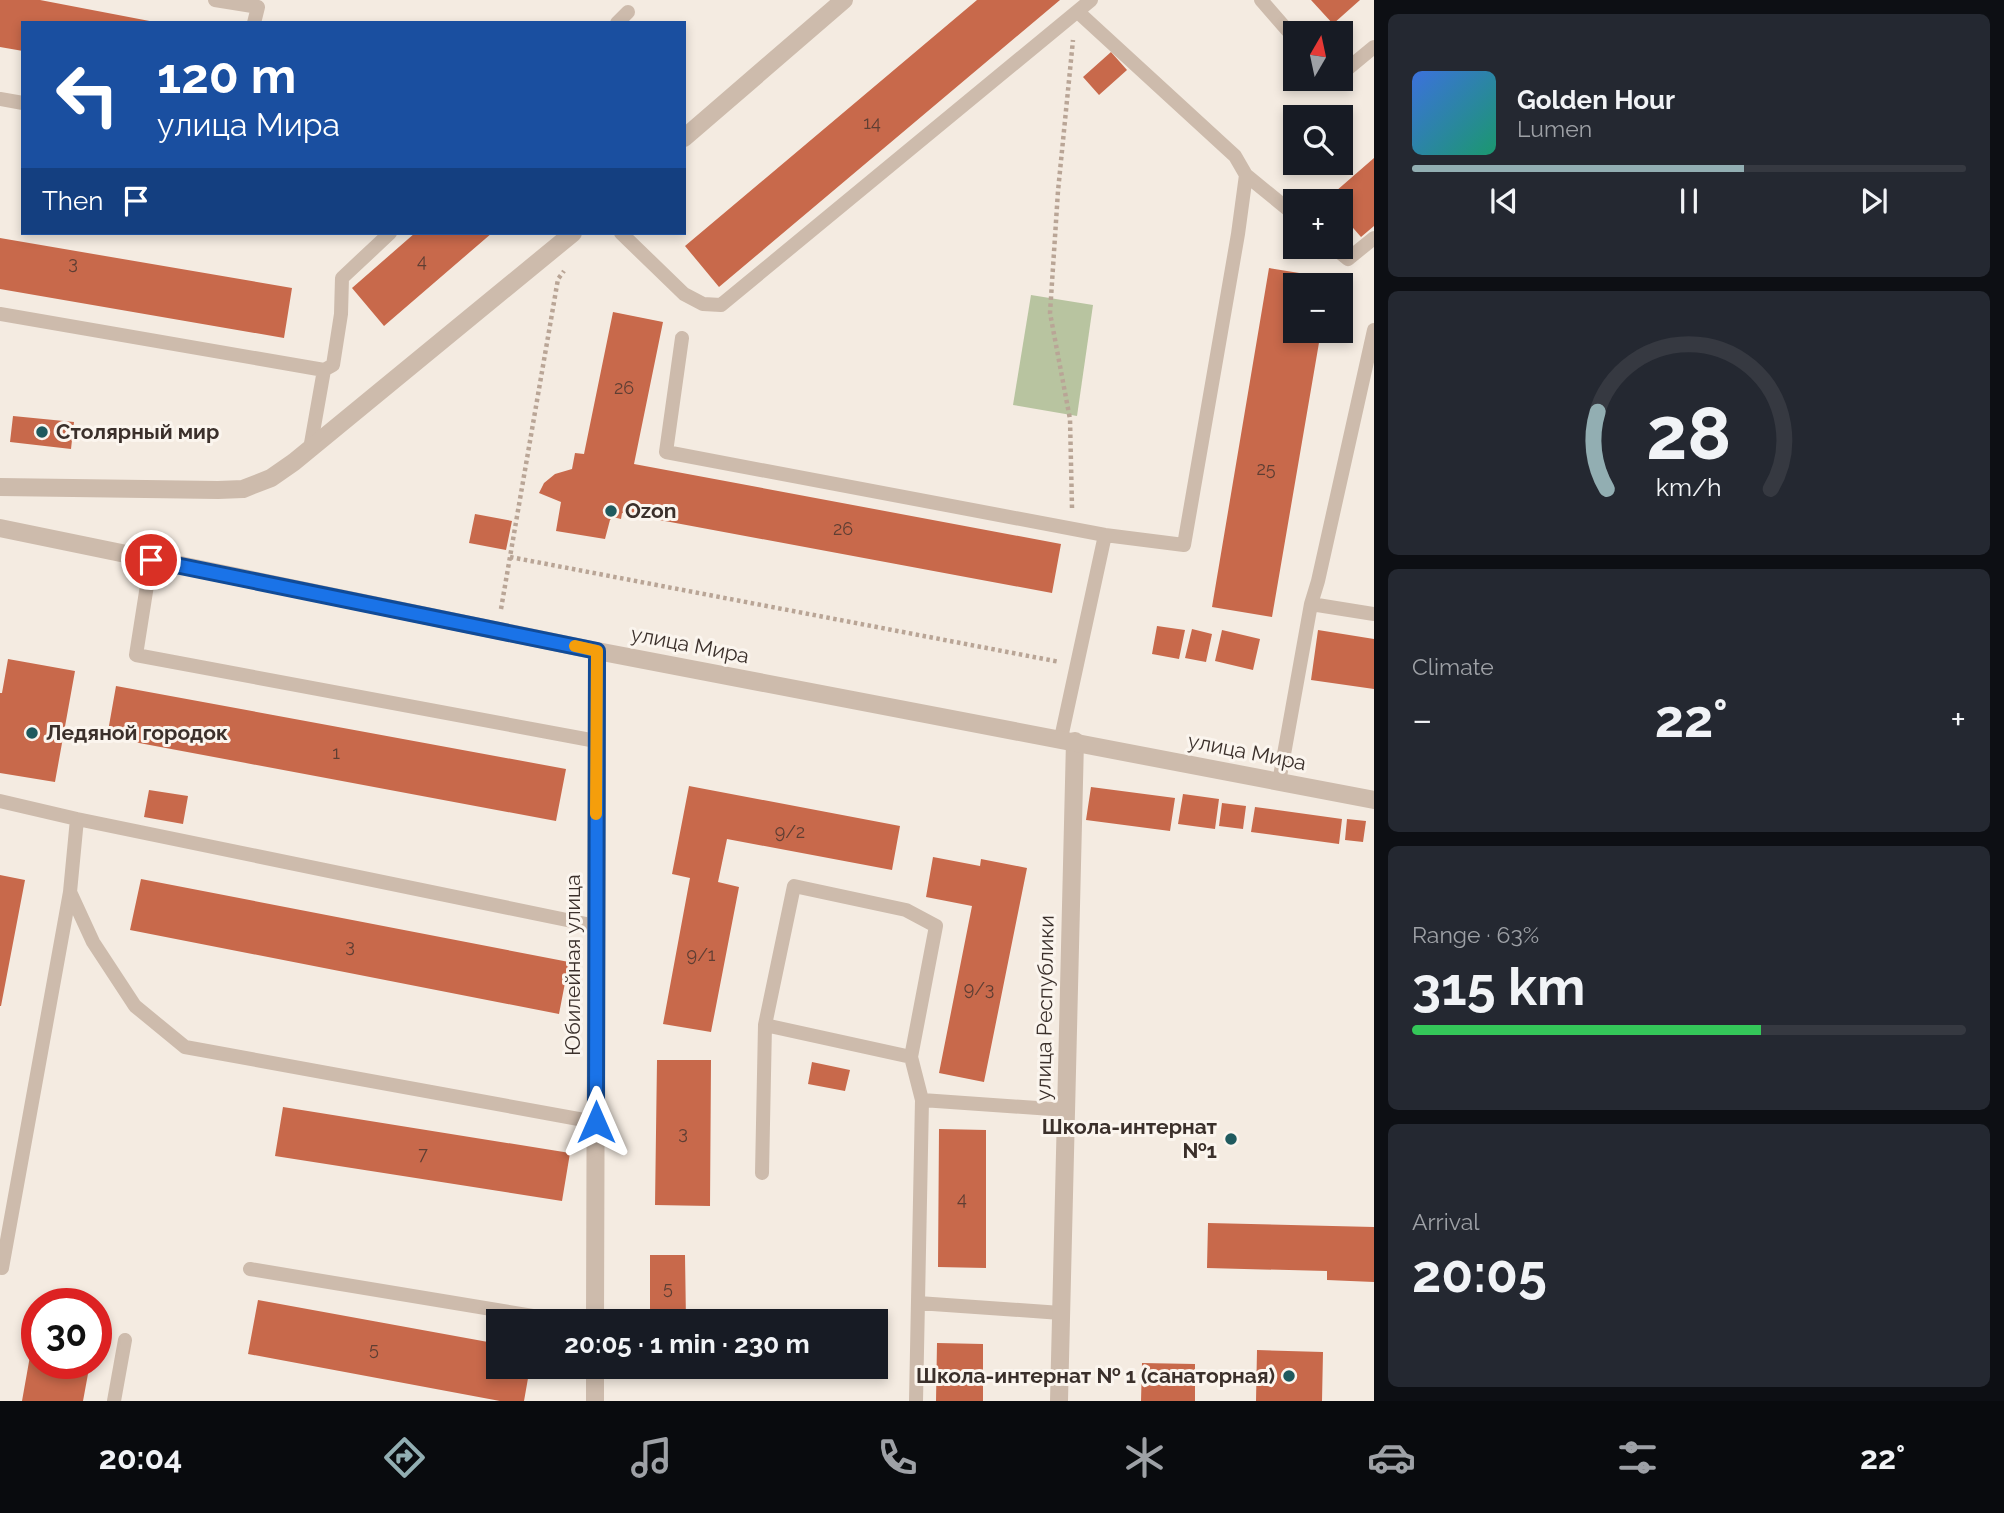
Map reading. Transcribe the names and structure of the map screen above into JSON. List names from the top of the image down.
{
  "streets": {
    "street": ["улица Мира", "Юбилейная улица", "улица Республики"]
  },
  "crossings": [
    ["улица Мира", "Юбилейная улица"],
    ["улица Мира", "улица Республики"]
  ],
  "places": [
    "Столярный мир",
    "Ozon",
    "Ледяной городок",
    "Школа-интернат №1",
    "Школа-интернат № 1 (санаторная)"
  ],
  "house_numbers": [
    "14",
    "4",
    "3",
    "26",
    "25",
    "26",
    "1",
    "9/2",
    "3",
    "9/1",
    "9/3",
    "3",
    "7",
    "4",
    "5",
    "5"
  ],
  "north": "top",
  "page": {
    "map_buttons": ["+", "−"],
    "turn": ["120 m", "улица Мира"],
    "song": ["Golden Hour", "Lumen"],
    "then": "Then",
    "tile": [
      "Climate",
      ["Range · 63%", "315 km"],
      ["Arrival", "20:05"]
    ],
    "heat": ["−", "22°", "+"],
    "limit": "30",
    "trip": "20:05 · 1 min · 230 m",
    "tabs": ["20:04", "22°"],
    "gauge": ["28", "km/h"]
  }
}
